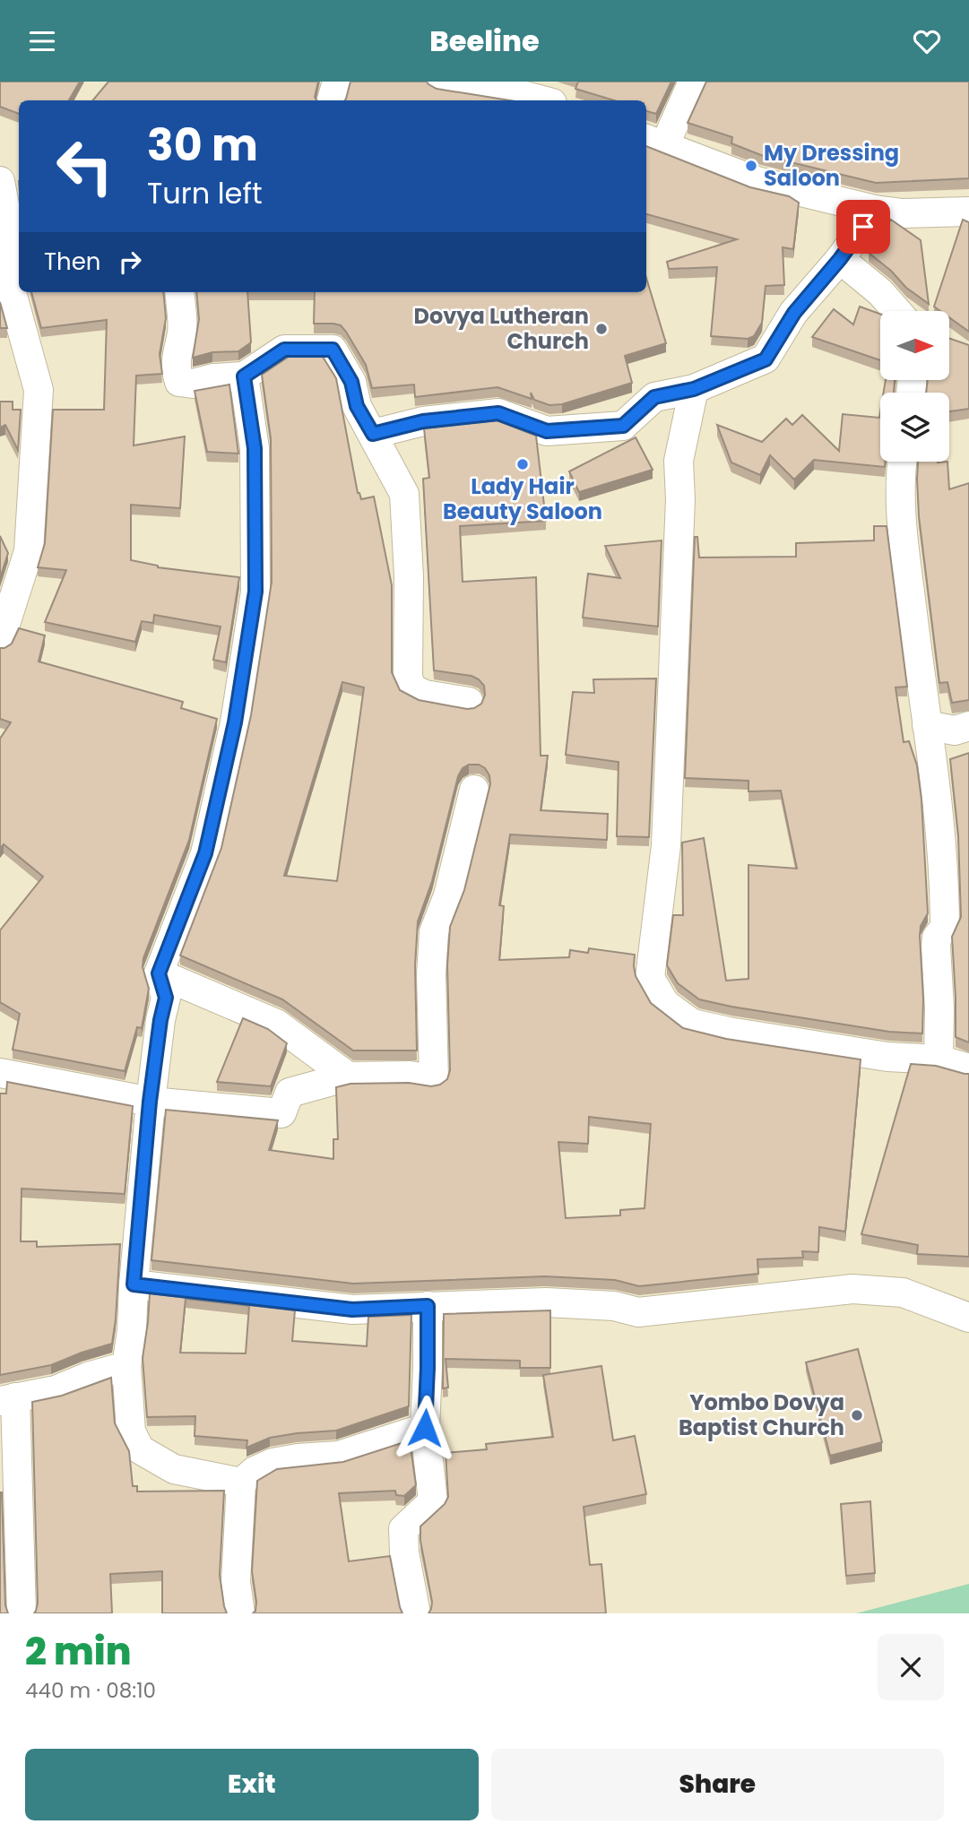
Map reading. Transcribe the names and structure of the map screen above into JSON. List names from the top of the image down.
{
  "places": [
    "My Dressing Saloon",
    "Dovya Lutheran Church",
    "Lady Hair Beauty Saloon",
    "Yombo Dovya Baptist Church"
  ],
  "north": "right",
  "page": {
    "header": "Beeline",
    "turn": ["30 m", "Turn left"],
    "then": "Then",
    "heading": ["2 min", "440 m · 08:10"],
    "buttons": ["Exit", "Share"]
  }
}
